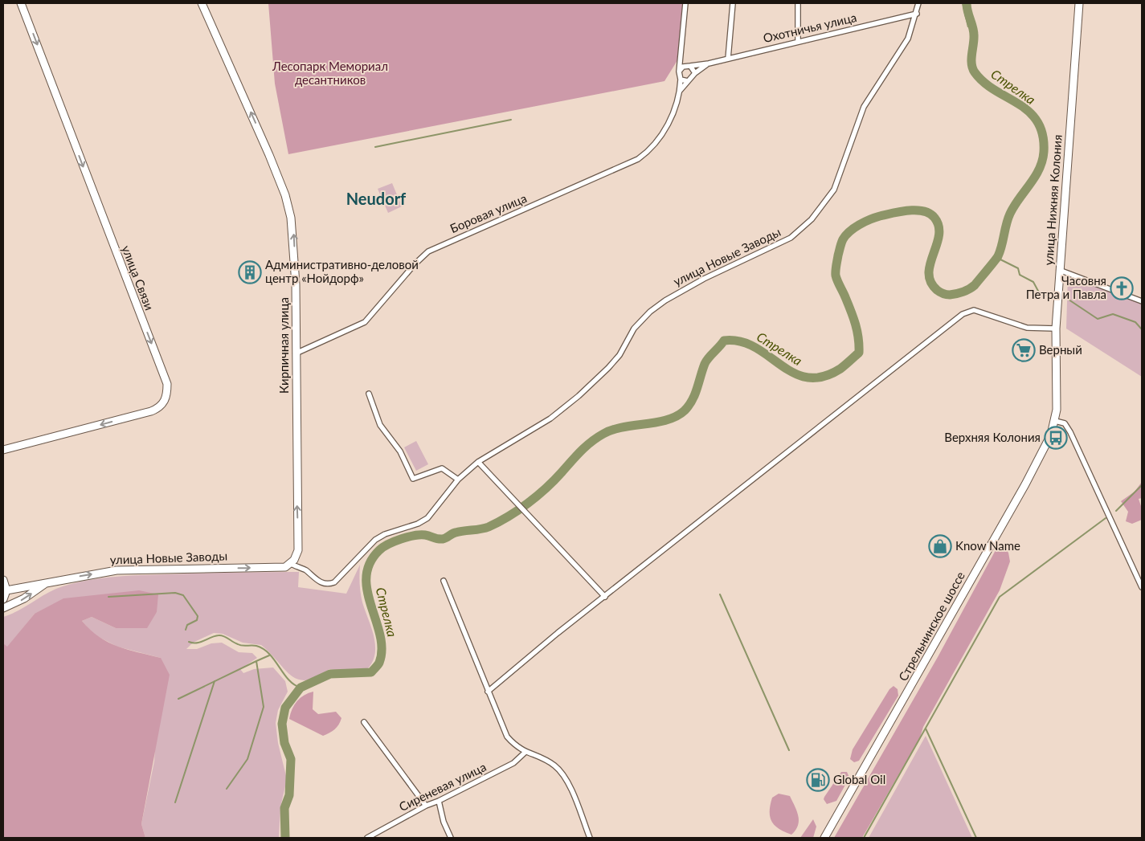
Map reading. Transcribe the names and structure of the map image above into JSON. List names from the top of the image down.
{
  "streets": {
    "street": [
      "Охотничья улица",
      "улица Нижняя Колония",
      "Боровая улица",
      "улица Новые Заводы",
      "улица Связи",
      "Кирпичная улица",
      "Стрельнинское шоссе",
      "Сиреневая улица"
    ]
  },
  "crossings": [
    ["Охотничья улица", "Боровая улица"],
    ["Охотничья улица", "улица Новые Заводы"],
    ["улица Нижняя Колония", "Стрельнинское шоссе"],
    ["Боровая улица", "Кирпичная улица"],
    ["улица Новые Заводы", "Кирпичная улица"]
  ],
  "one_way": ["Кирпичная улица"],
  "districts": ["Neudorf"],
  "water": ["Стрелка"],
  "parks": ["Лесопарк Мемориал десантников"],
  "places": {
    "building": ["Административно-деловой центр «Нойдорф»"],
    "church": ["Часовня Петра и Павла"],
    "supermarket": ["Верный"],
    "bus stop": ["Верхняя Колония"],
    "shop": ["Know Name"],
    "fuel station": ["Global Oil"]
  }
}
